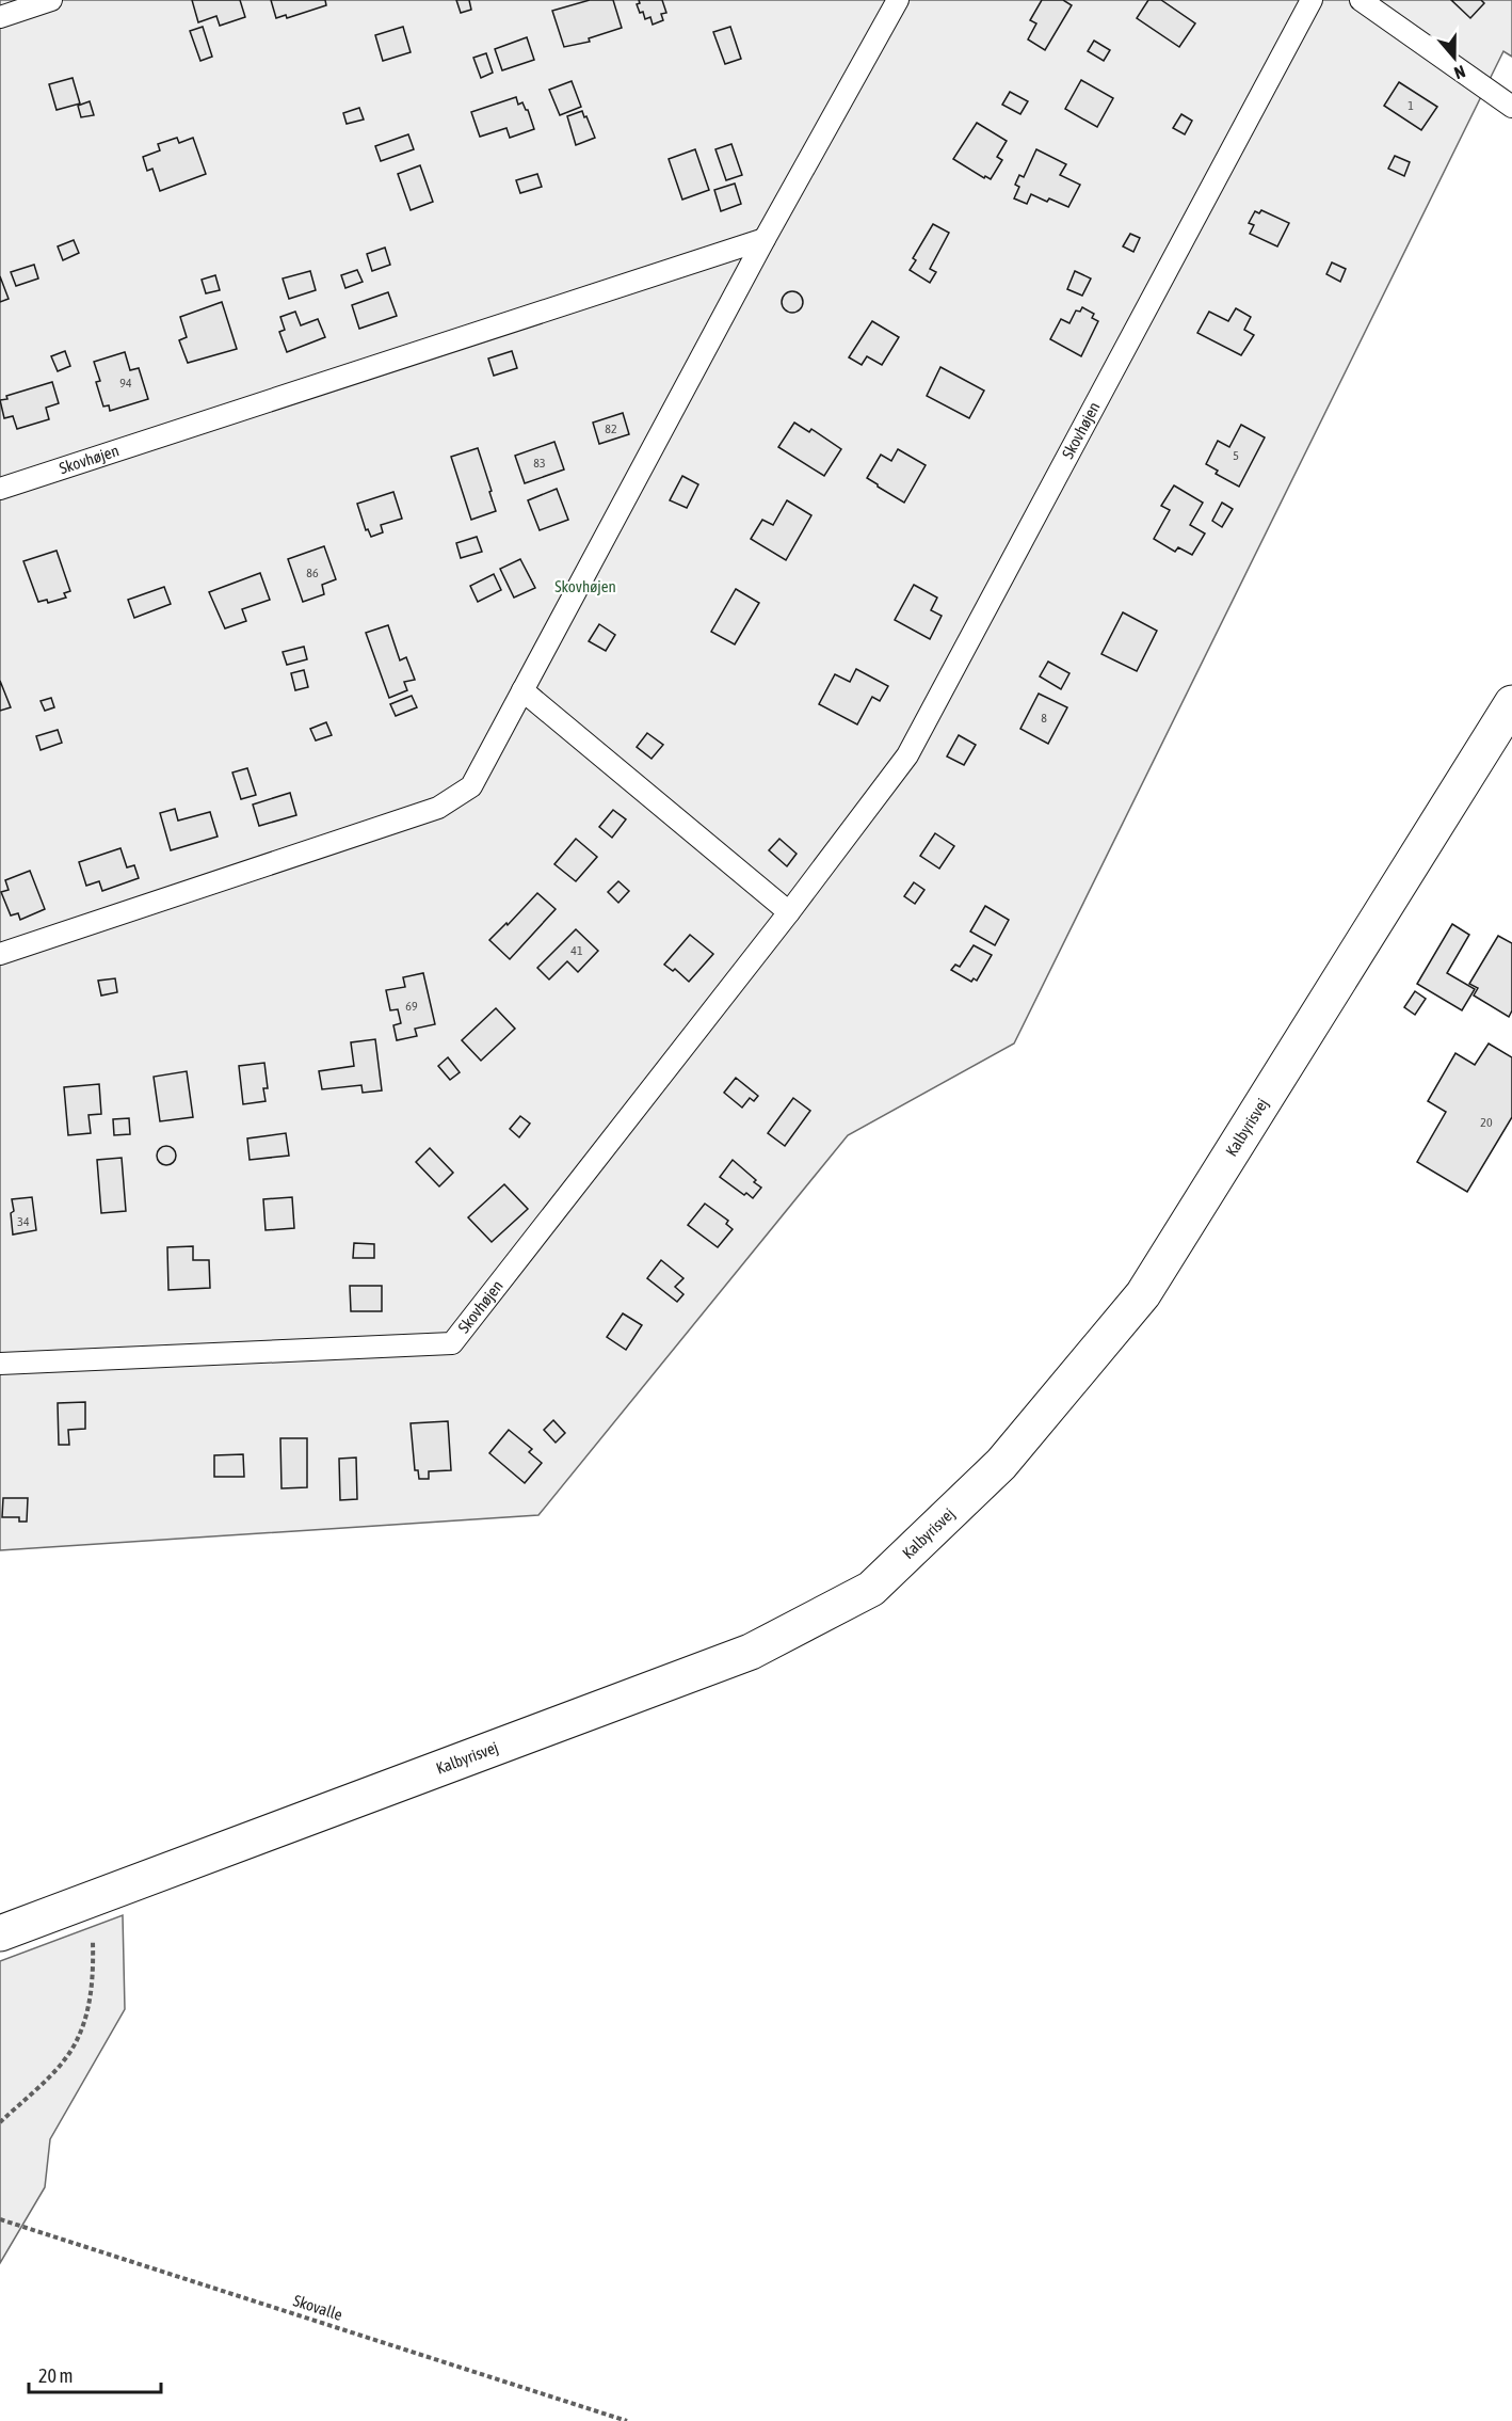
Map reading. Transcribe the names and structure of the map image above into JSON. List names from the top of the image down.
{
  "streets": {
    "street": ["Kalbyrisvej"],
    "lane": ["Skovhøjen"],
    "path": ["Skovalle"]
  },
  "parks": ["Skovhøjen"],
  "house_numbers": [
    "1",
    "94",
    "82",
    "5",
    "83",
    "86",
    "8",
    "41",
    "69",
    "20",
    "34"
  ],
  "scale_bar": "20 m",
  "north": "bottom"
}
